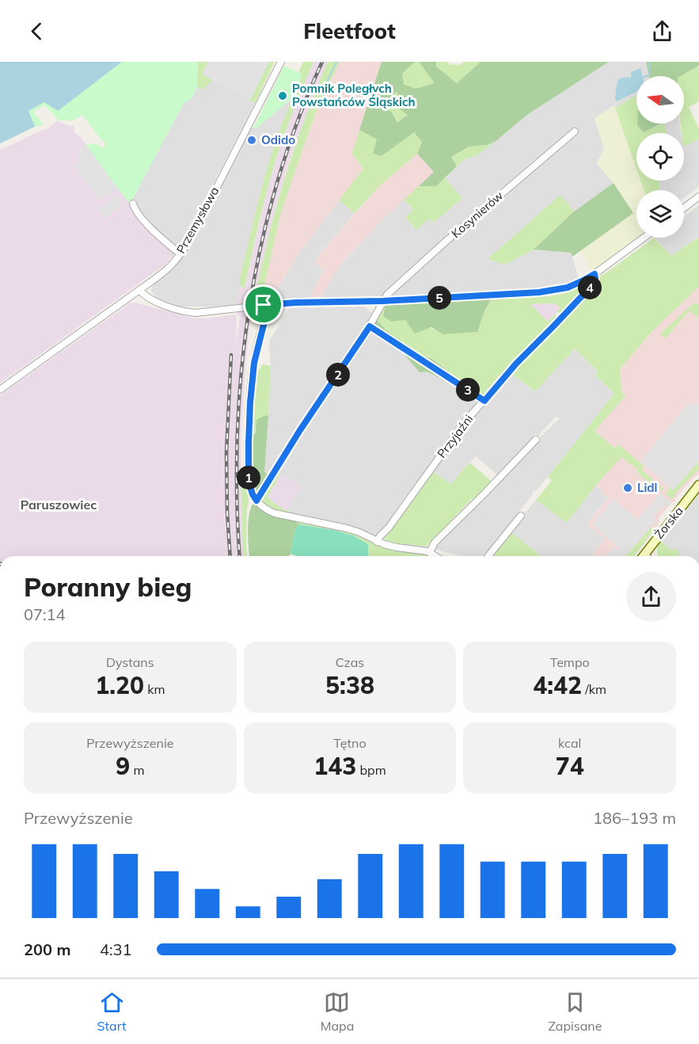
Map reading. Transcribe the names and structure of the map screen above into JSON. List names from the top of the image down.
{
  "streets": {
    "main road": ["Żorska"],
    "street": ["Kosynierów", "Przemysłowa", "Przyjaźni"]
  },
  "districts": ["Paruszowiec"],
  "places": ["Pomnik Poległych Powstańców Śląskich", "Odido", "Lidl"],
  "north": "left",
  "page": {
    "header": "Fleetfoot",
    "pins": [
      "4",
      "5",
      "2",
      "3",
      "1"
    ],
    "heading": ["Poranny bieg", "07:14"],
    "stats": [
      ["Dystans", "1.20 km"],
      ["Czas", "5:38"],
      ["Tempo", "4:42 /km"],
      ["Przewyższenie", "9 m"],
      ["Tętno", "143 bpm"],
      ["kcal", "74"]
    ],
    "chart": ["Przewyższenie", "186–193 m"],
    "list": [
      {
        "name": "200 m",
        "note": "4:31"
      }
    ],
    "tabs": ["Start", "Mapa", "Zapisane"]
  }
}
